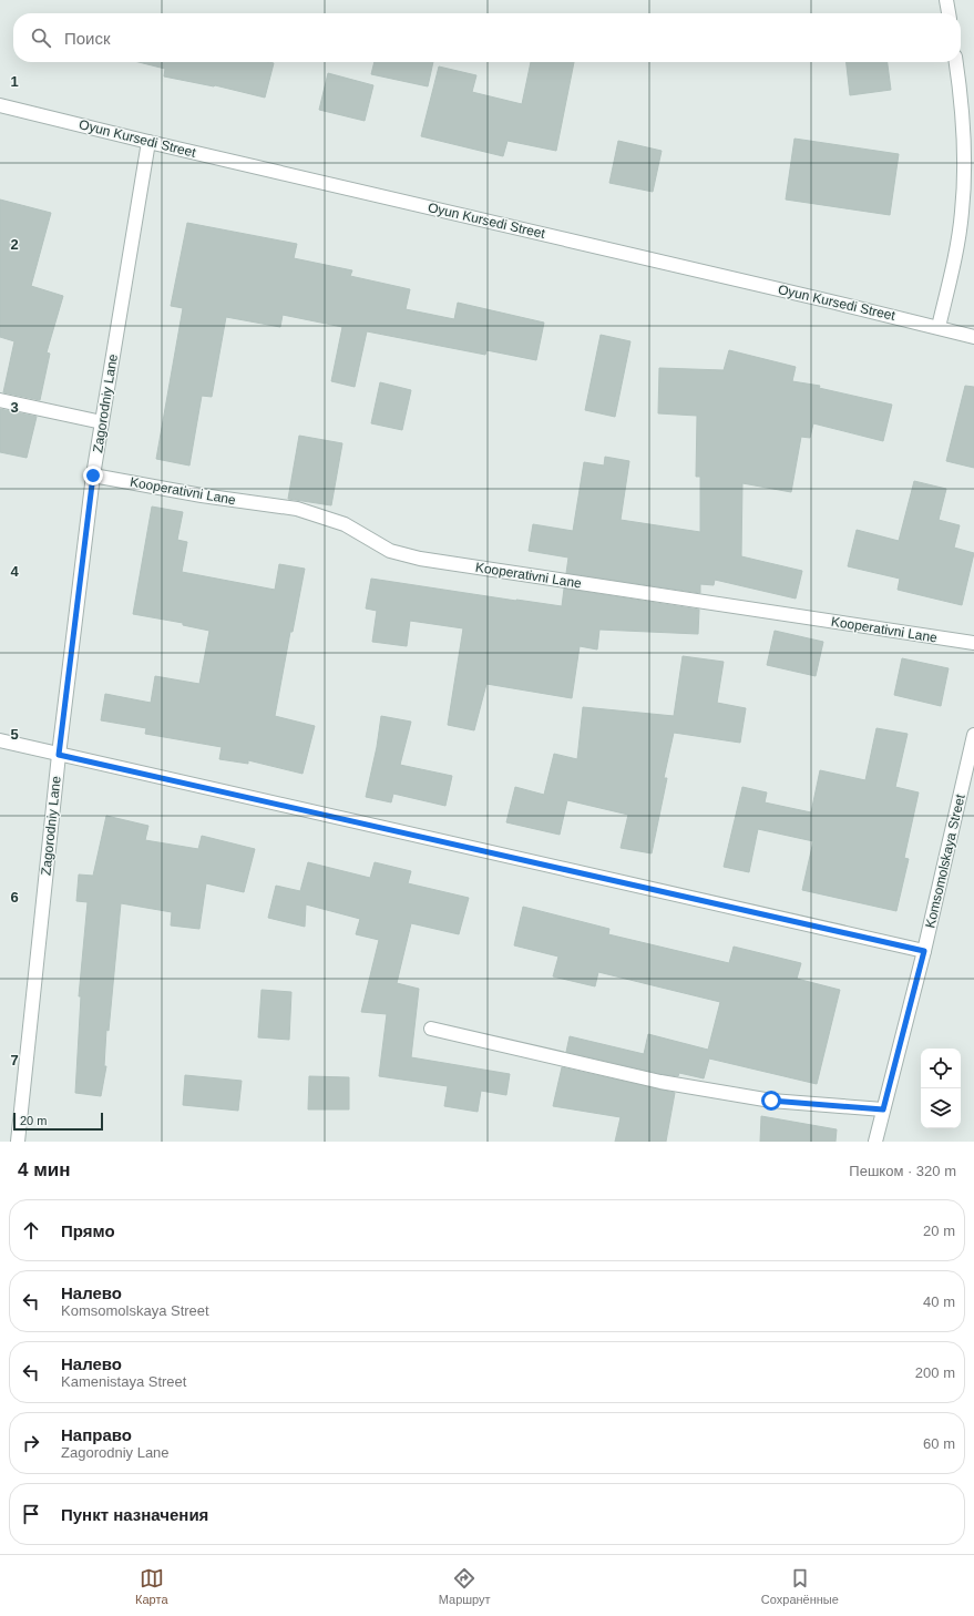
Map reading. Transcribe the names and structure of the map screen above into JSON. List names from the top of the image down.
{
  "streets": {
    "street": [
      "Oyun Kursedi Street",
      "Zagorodniy Lane",
      "Kooperativni Lane",
      "Komsomolskaya Street"
    ]
  },
  "crossings": [
    ["Oyun Kursedi Street", "Zagorodniy Lane"],
    ["Zagorodniy Lane", "Kooperativni Lane"]
  ],
  "scale_bar": "20 m",
  "page": {
    "search": "Поиск",
    "scale": "20 m",
    "heading": ["4 мин", "Пешком · 320 m"],
    "list": [
      ["Прямо", "20 m"],
      ["Налево", "Komsomolskaya Street", "40 m"],
      ["Налево", "Kamenistaya Street", "200 m"],
      ["Направо", "Zagorodniy Lane", "60 m"],
      "Пункт назначения"
    ],
    "nav": ["Карта", "Маршрут", "Сохранённые"]
  },
  "grid": {
    "rows": [
      "1",
      "2",
      "3",
      "4",
      "5",
      "6",
      "7"
    ]
  }
}
